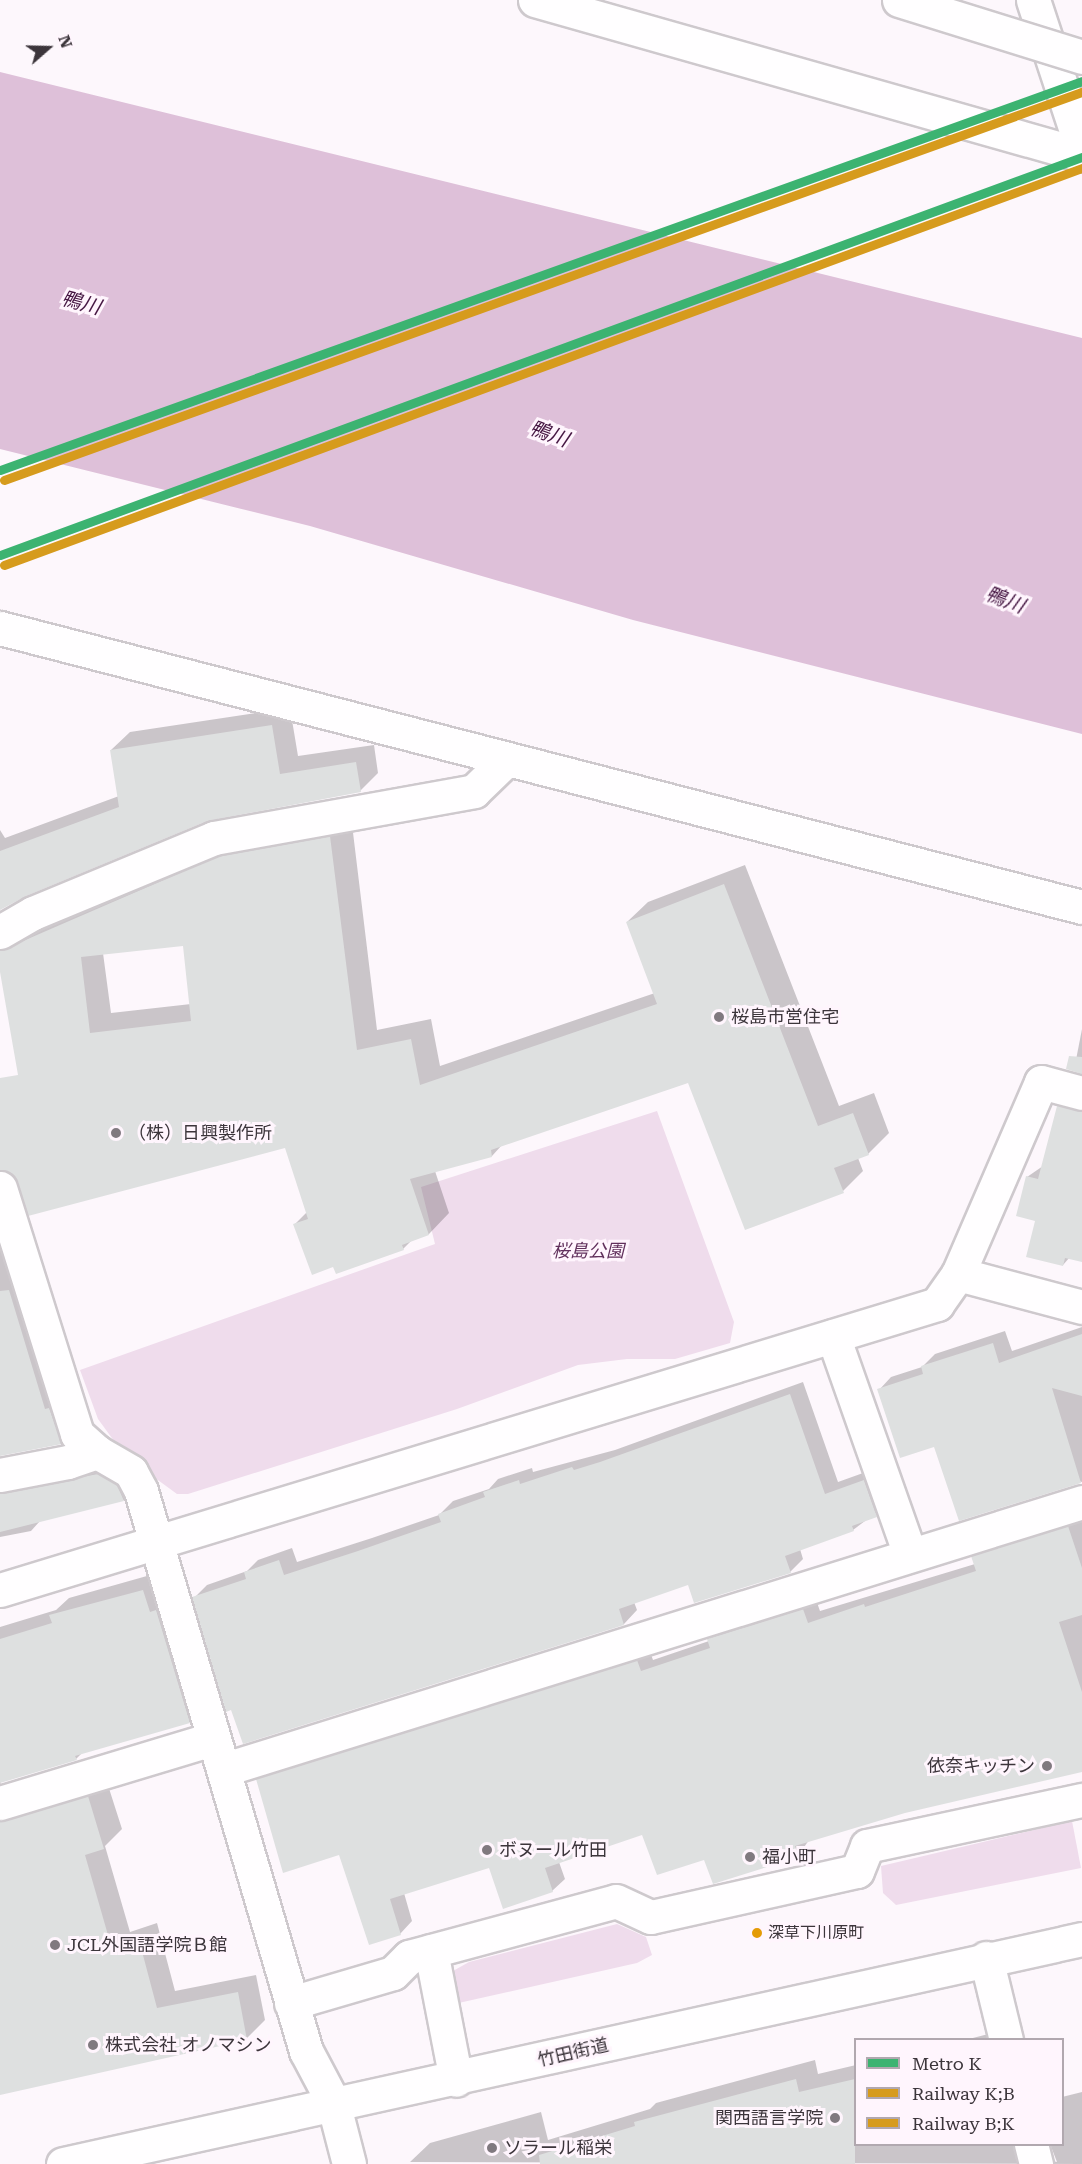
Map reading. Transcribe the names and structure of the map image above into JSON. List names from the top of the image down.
{
  "streets": {
    "main road": ["竹田街道"]
  },
  "water": ["鴨川"],
  "parks": ["桜島公園"],
  "places": [
    "桜島市営住宅",
    "（株）日興製作所",
    "依奈キッチン",
    "ボヌール竹田",
    "福小町",
    "深草下川原町",
    "JCL外国語学院Ｂ館",
    "株式会社 オノマシン",
    "関西語言学院",
    "ソラール稲栄"
  ],
  "lines": ["metro line K", "rail line B;K", "rail line K;B"],
  "legend": ["Metro K", "Railway K;B", "Railway B;K"],
  "north": "right"
}
